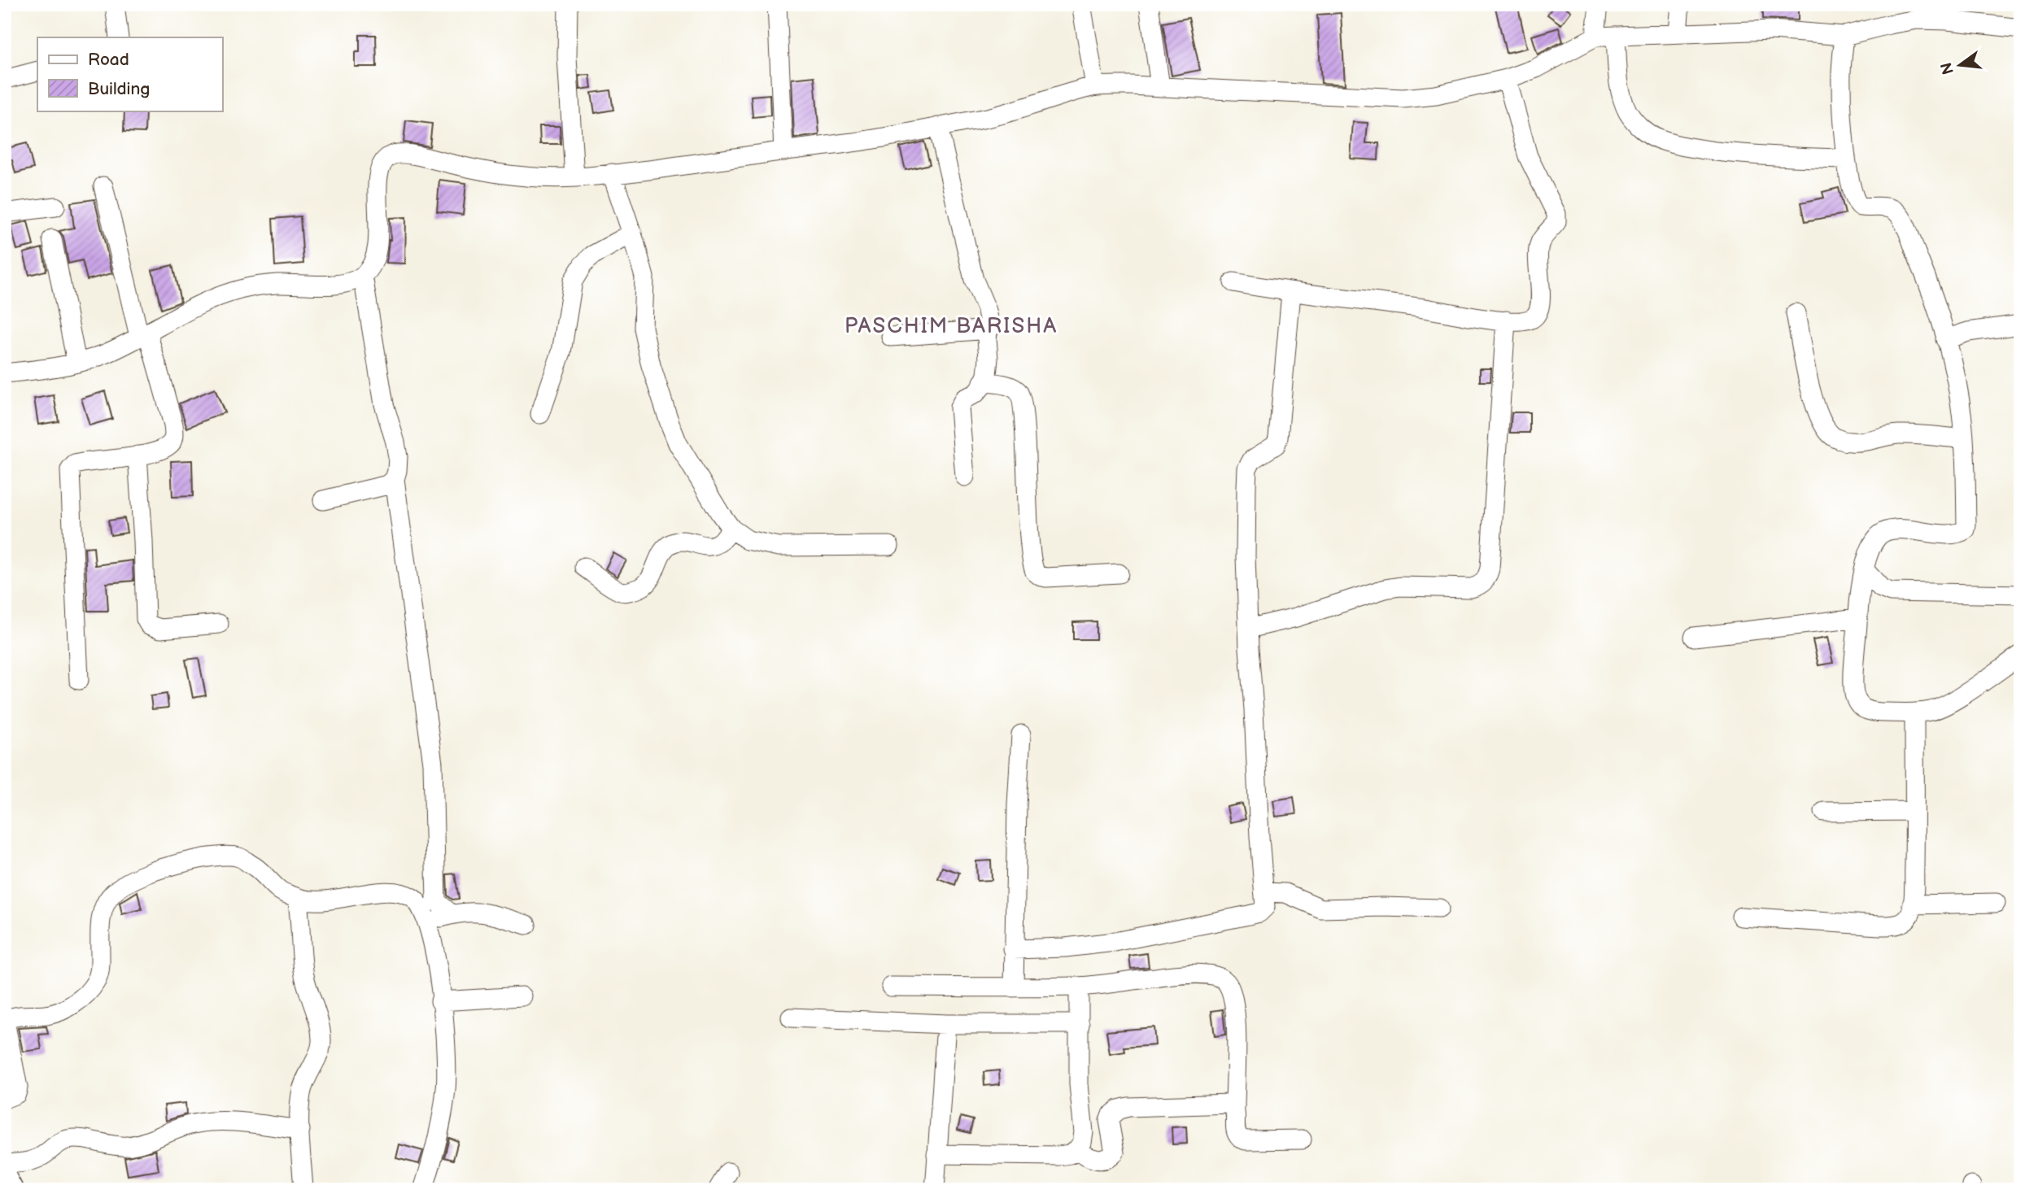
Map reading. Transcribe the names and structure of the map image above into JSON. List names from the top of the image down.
{
  "districts": ["PASCHIM BARISHA"],
  "legend": ["Road", "Building"],
  "north": "left"
}
